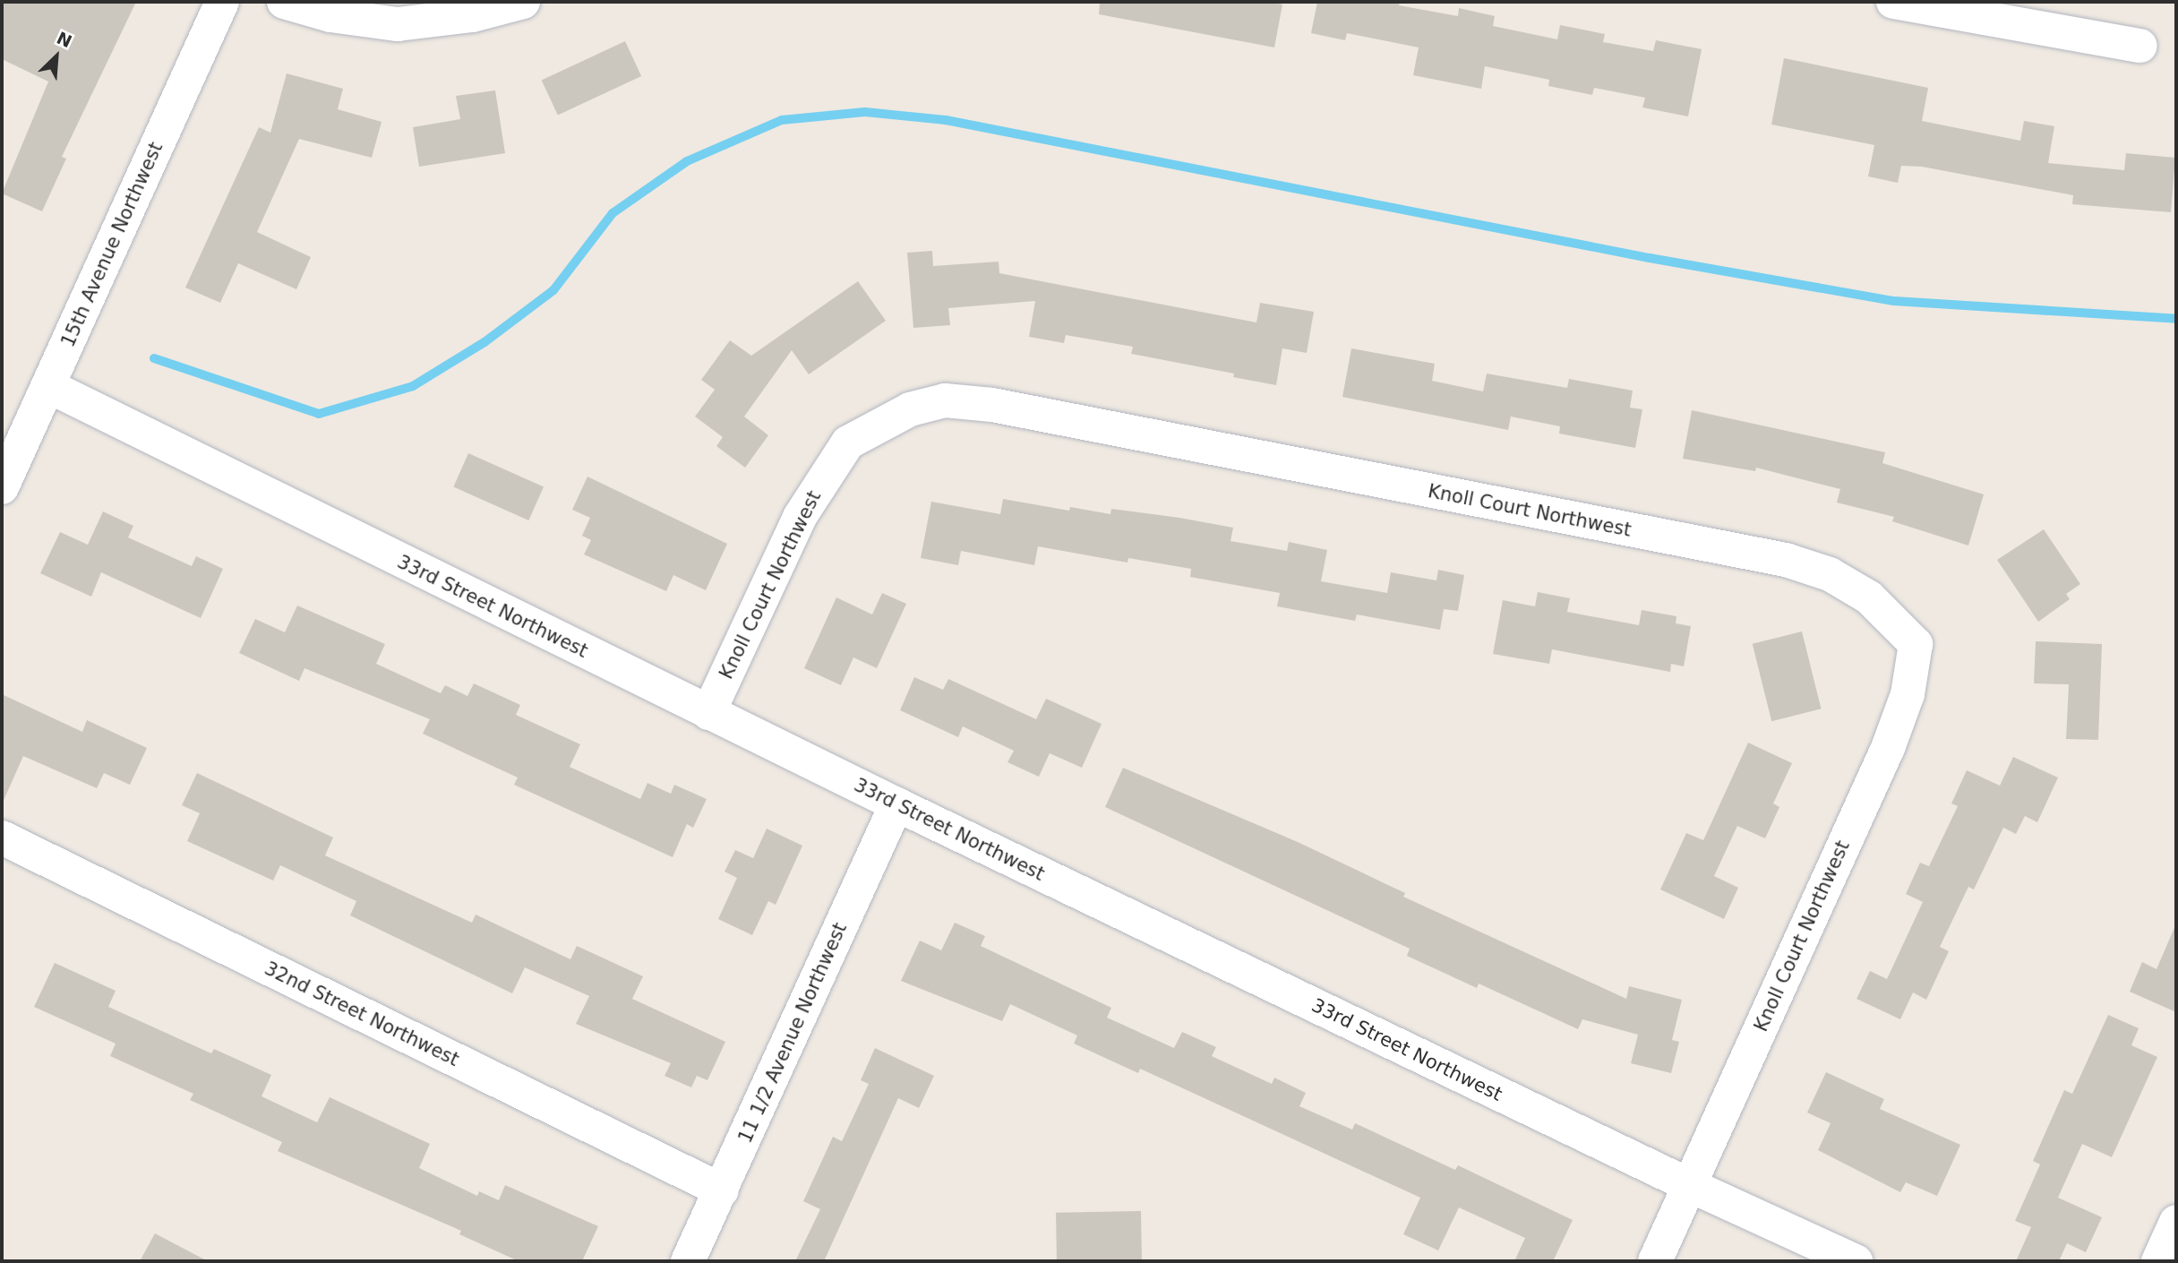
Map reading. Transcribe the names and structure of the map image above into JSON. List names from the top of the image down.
{
  "streets": {
    "street": [
      "15th Avenue Northwest",
      "Knoll Court Northwest",
      "33rd Street Northwest",
      "32nd Street Northwest",
      "11 1/2 Avenue Northwest"
    ]
  },
  "crossings": [
    ["15th Avenue Northwest", "33rd Street Northwest"],
    ["Knoll Court Northwest", "33rd Street Northwest"],
    ["33rd Street Northwest", "11 1/2 Avenue Northwest"],
    ["32nd Street Northwest", "11 1/2 Avenue Northwest"]
  ],
  "north": "top right"
}
